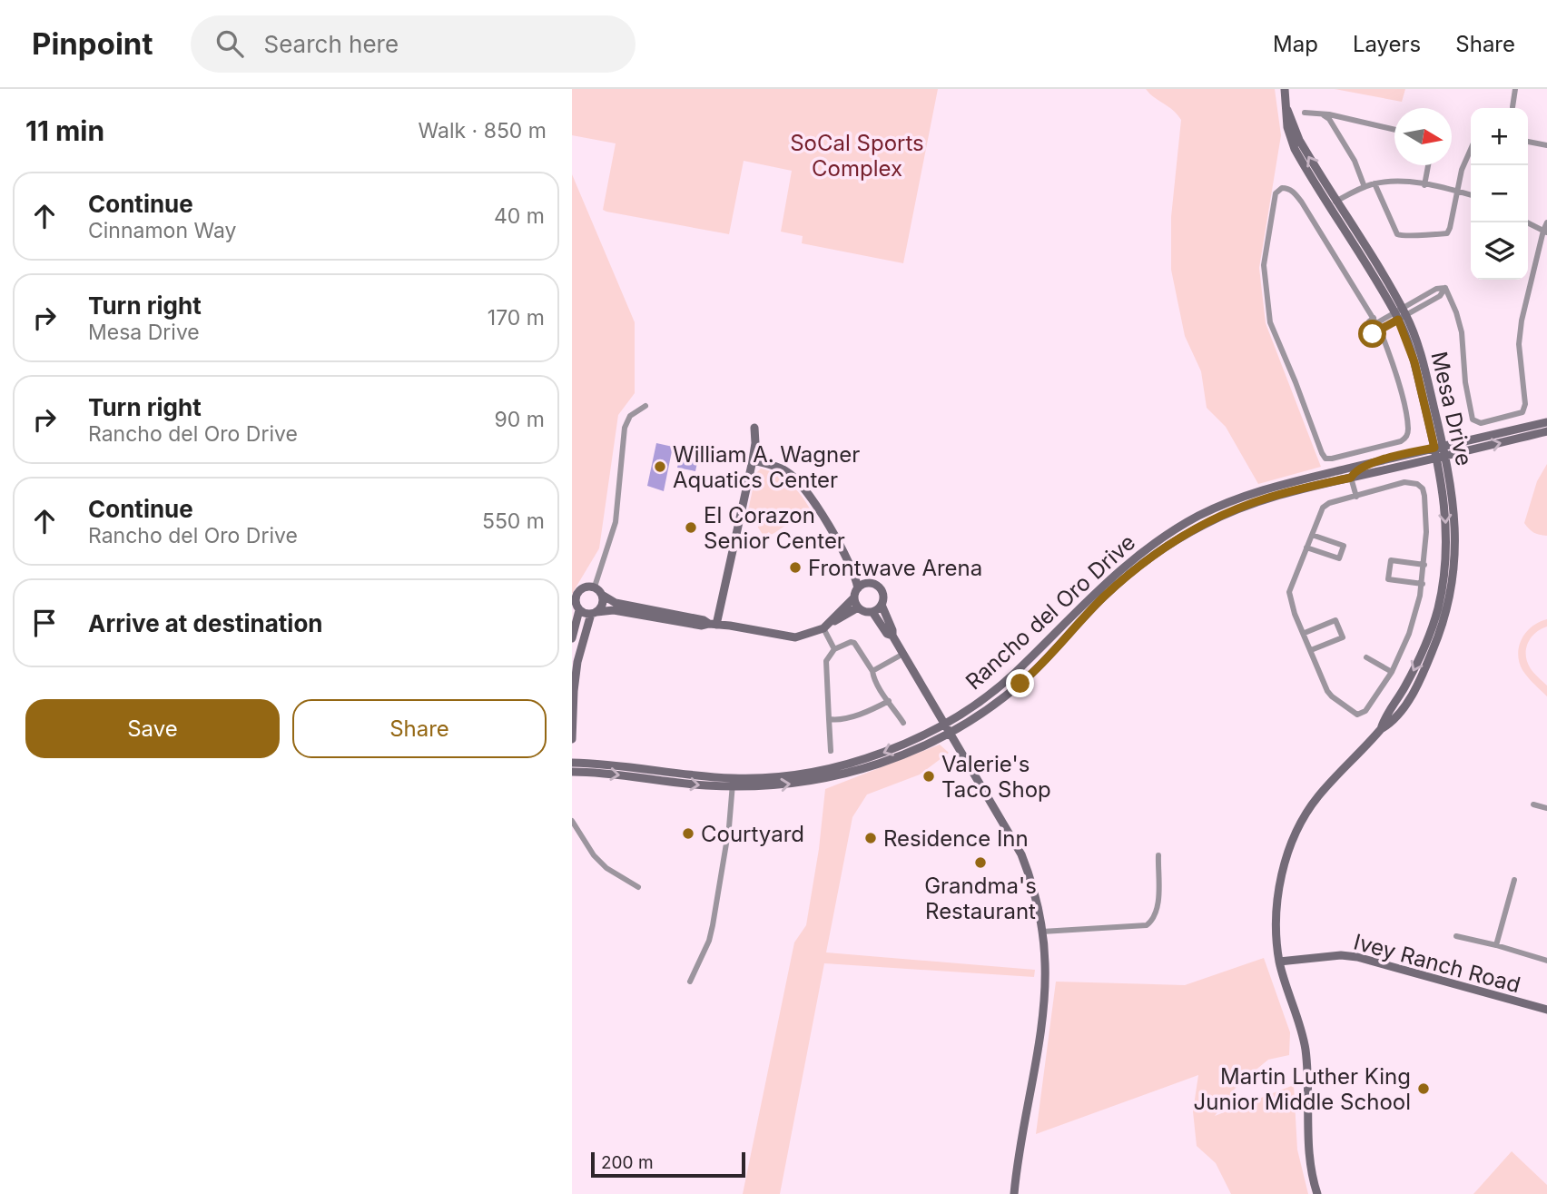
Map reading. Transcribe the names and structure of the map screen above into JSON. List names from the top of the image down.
{
  "streets": {
    "main road": ["Mesa Drive", "Rancho del Oro Drive", "Ivey Ranch Road"]
  },
  "crossings": [
    ["Mesa Drive", "Rancho del Oro Drive"],
    ["Mesa Drive", "Ivey Ranch Road"]
  ],
  "parks": ["SoCal Sports Complex"],
  "places": [
    "William A. Wagner Aquatics Center",
    "El Corazon Senior Center",
    "Frontwave Arena",
    "Valerie's Taco Shop",
    "Courtyard",
    "Residence Inn",
    "Grandma's Restaurant",
    "Martin Luther King Junior Middle School"
  ],
  "scale_bar": "200 m",
  "north": "right",
  "page": {
    "header": "Pinpoint",
    "search": "Search here",
    "nav": ["Map", "Layers", "Share"],
    "heading": ["11 min", "Walk · 850 m"],
    "map_buttons": ["+", "−"],
    "list": [
      ["Continue", "Cinnamon Way", "40 m"],
      ["Turn right", "Mesa Drive", "170 m"],
      ["Turn right", "Rancho del Oro Drive", "90 m"],
      ["Continue", "Rancho del Oro Drive", "550 m"],
      "Arrive at destination"
    ],
    "buttons": ["Save", "Share"],
    "scale": "200 m"
  }
}
